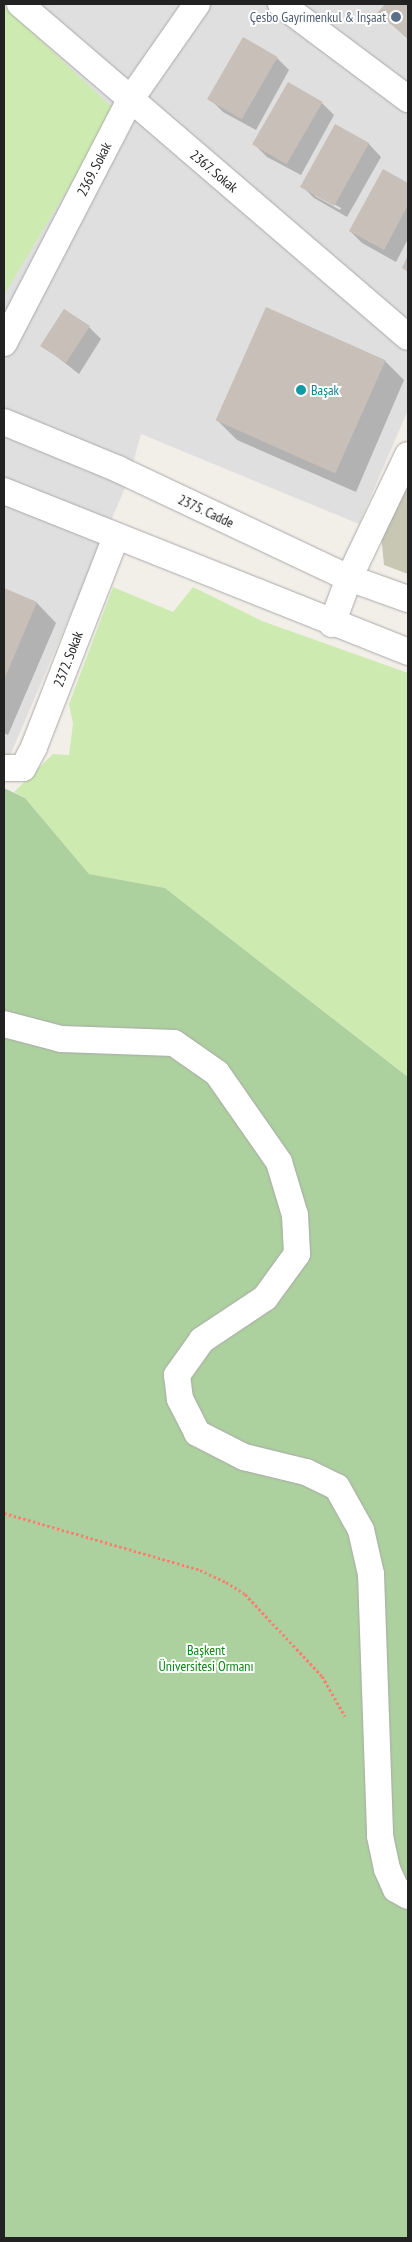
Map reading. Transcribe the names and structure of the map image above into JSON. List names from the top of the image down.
{
  "streets": {
    "street": [
      "2369. Sokak",
      "2367. Sokak",
      "2375. Cadde",
      "2372. Sokak"
    ]
  },
  "crossings": [
    ["2369. Sokak", "2367. Sokak"]
  ],
  "parks": ["Başkent Üniversitesi Ormanı"],
  "places": ["Çesbo Gayrimenkul & İnşaat", "Başak"]
}
